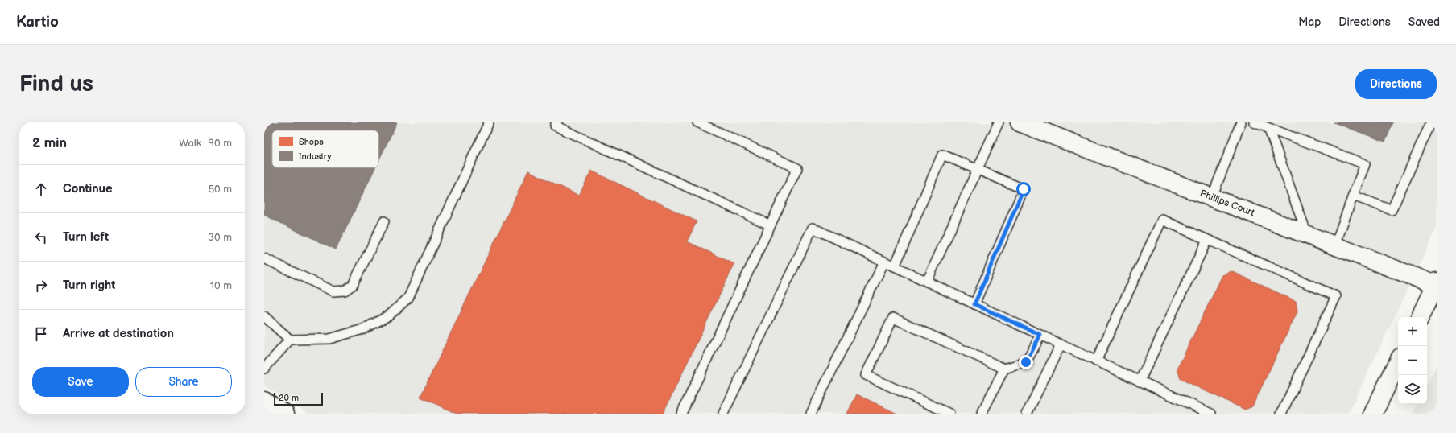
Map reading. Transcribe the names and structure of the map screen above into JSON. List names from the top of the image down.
{
  "streets": {
    "street": ["Phillips Court"]
  },
  "legend": ["Shops", "Industry"],
  "scale_bar": "20 m",
  "page": {
    "header": "Kartio",
    "nav": ["Map", "Directions", "Saved"],
    "buttons": [
      "Directions",
      ["Save", "Share"]
    ],
    "title": "Find us",
    "heading": ["2 min", "Walk · 90 m"],
    "list": [
      ["Continue", "50 m"],
      ["Turn left", "30 m"],
      ["Turn right", "10 m"],
      "Arrive at destination"
    ],
    "map_buttons": ["+", "−"],
    "scale": "20 m"
  }
}
